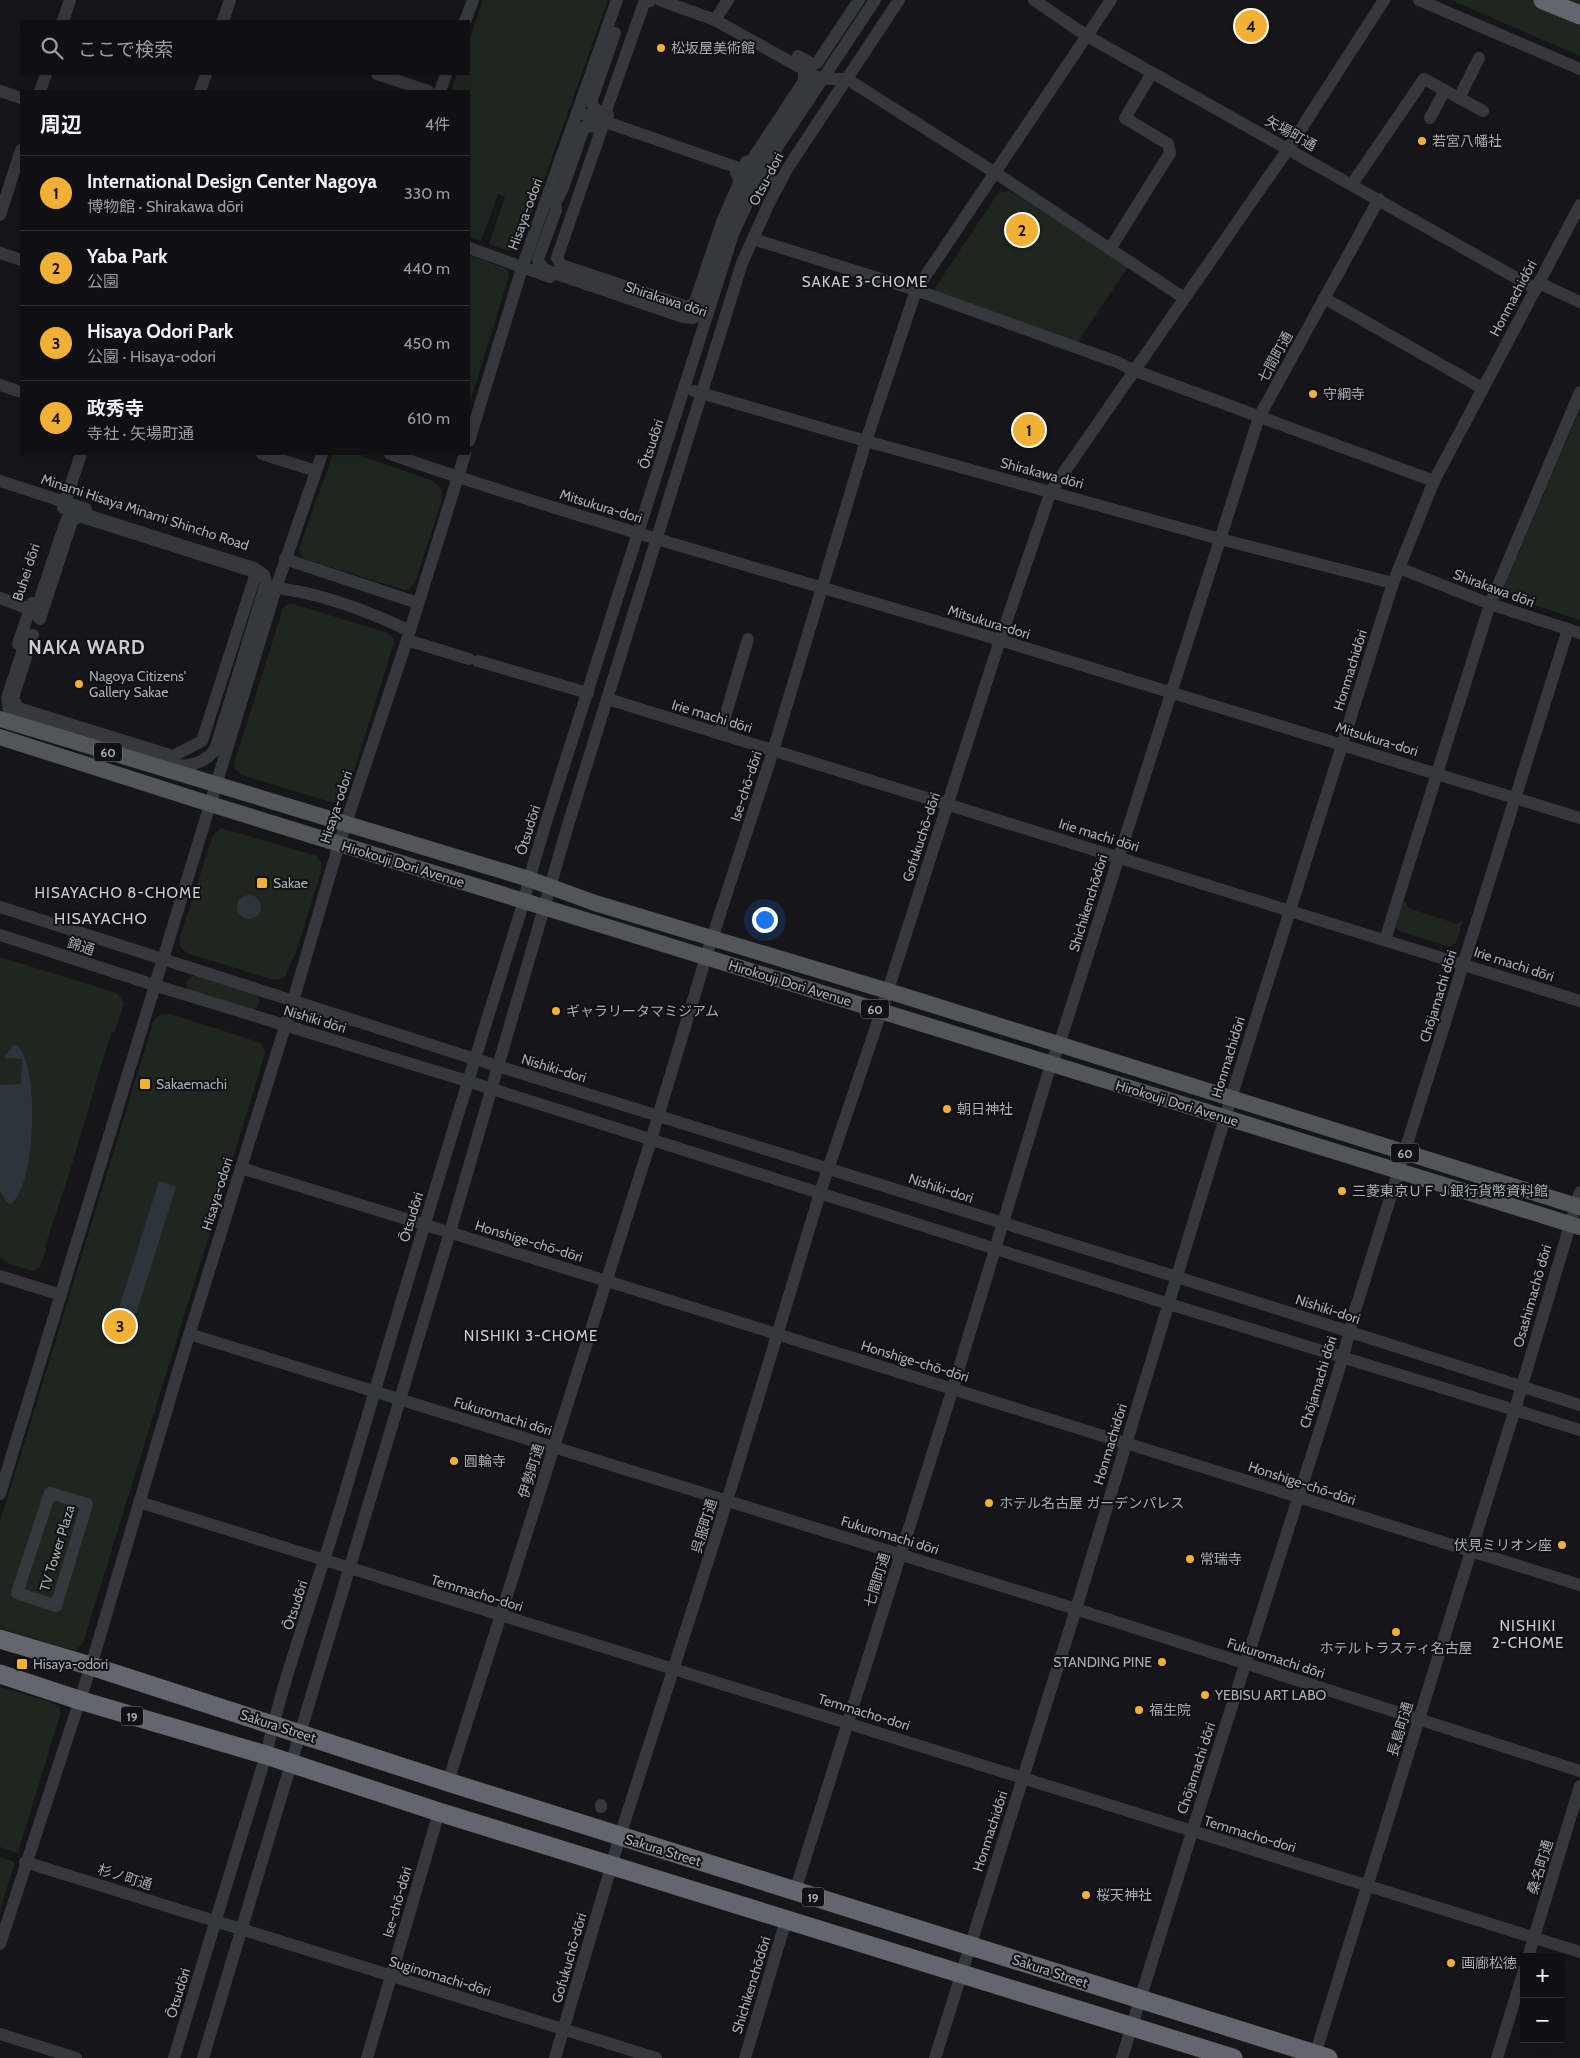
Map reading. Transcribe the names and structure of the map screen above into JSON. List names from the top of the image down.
{
  "streets": {
    "highway": ["19", "Sakura Street"],
    "main road": ["60", "Hirokouji Dori Avenue"],
    "street": [
      "矢場町通",
      "Otsu-dori",
      "Hisaya-odori",
      "Honmachidōri",
      "Shirakawa dōri",
      "七間町通",
      "Ōtsudōri",
      "Mitsukura-dori",
      "Minami Hisaya Minami Shincho Road",
      "Buhei dōri",
      "Irie machi dōri",
      "Ise-chō-dōri",
      "Gofukuchō-dōri",
      "Shichikenchōdōri",
      "錦通",
      "Chōjamachi dōri",
      "Nishiki dōri",
      "Nishiki-dori",
      "Honshige-chō-dōri",
      "Osashimachō dōri",
      "Fukuromachi dōri",
      "伊勢町通",
      "呉服町通",
      "TV Tower Plaza",
      "Temmacho-dori",
      "長島町通",
      "桑名町通",
      "杉ノ町通",
      "Suginomachi-dōri"
    ]
  },
  "crossings": [
    ["矢場町通", "Honmachidōri"],
    ["矢場町通", "七間町通"],
    ["矢場町通", "Ise-chō-dōri"],
    ["矢場町通", "Gofukuchō-dōri"],
    ["Otsu-dori", "Shirakawa dōri"],
    ["Otsu-dori", "Ōtsudōri"],
    ["Hisaya-odori", "Shirakawa dōri"],
    ["Hisaya-odori", "Mitsukura-dori"],
    ["Hisaya-odori", "Minami Hisaya Minami Shincho Road"],
    ["Hisaya-odori", "Hirokouji Dori Avenue"],
    ["Hisaya-odori", "Nishiki dōri"],
    ["Hisaya-odori", "Nishiki-dori"],
    ["Hisaya-odori", "Honshige-chō-dōri"],
    ["Hisaya-odori", "Fukuromachi dōri"],
    ["Hisaya-odori", "Temmacho-dori"],
    ["Hisaya-odori", "Sakura Street"],
    ["Hisaya-odori", "杉ノ町通"],
    ["Honmachidōri", "Shirakawa dōri"],
    ["Honmachidōri", "Mitsukura-dori"],
    ["Honmachidōri", "Irie machi dōri"],
    ["Honmachidōri", "Hirokouji Dori Avenue"],
    ["Honmachidōri", "Nishiki-dori"],
    ["Honmachidōri", "Honshige-chō-dōri"],
    ["Honmachidōri", "Fukuromachi dōri"],
    ["Honmachidōri", "Temmacho-dori"],
    ["Honmachidōri", "Sakura Street"],
    ["Shirakawa dōri", "七間町通"],
    ["Shirakawa dōri", "Ōtsudōri"],
    ["Shirakawa dōri", "Ise-chō-dōri"],
    ["Shirakawa dōri", "Gofukuchō-dōri"],
    ["Shirakawa dōri", "Shichikenchōdōri"],
    ["Shirakawa dōri", "Chōjamachi dōri"],
    ["七間町通", "Shichikenchōdōri"],
    ["七間町通", "Honshige-chō-dōri"],
    ["七間町通", "Fukuromachi dōri"],
    ["七間町通", "Temmacho-dori"],
    ["七間町通", "Sakura Street"],
    ["Ōtsudōri", "Mitsukura-dori"],
    ["Ōtsudōri", "Hirokouji Dori Avenue"],
    ["Ōtsudōri", "Nishiki dōri"],
    ["Ōtsudōri", "Nishiki-dori"],
    ["Ōtsudōri", "Honshige-chō-dōri"],
    ["Ōtsudōri", "Fukuromachi dōri"],
    ["Ōtsudōri", "Temmacho-dori"],
    ["Ōtsudōri", "Sakura Street"],
    ["Ōtsudōri", "杉ノ町通"],
    ["Ōtsudōri", "Suginomachi-dōri"],
    ["Mitsukura-dori", "Ise-chō-dōri"],
    ["Mitsukura-dori", "Gofukuchō-dōri"],
    ["Mitsukura-dori", "Shichikenchōdōri"],
    ["Mitsukura-dori", "Chōjamachi dōri"],
    ["Minami Hisaya Minami Shincho Road", "Buhei dōri"],
    ["Irie machi dōri", "Ise-chō-dōri"],
    ["Irie machi dōri", "Gofukuchō-dōri"],
    ["Irie machi dōri", "Shichikenchōdōri"],
    ["Irie machi dōri", "Chōjamachi dōri"],
    ["Ise-chō-dōri", "Hirokouji Dori Avenue"],
    ["Ise-chō-dōri", "Nishiki-dori"],
    ["Ise-chō-dōri", "伊勢町通"],
    ["Ise-chō-dōri", "Sakura Street"],
    ["Ise-chō-dōri", "Suginomachi-dōri"],
    ["Gofukuchō-dōri", "Hirokouji Dori Avenue"],
    ["Gofukuchō-dōri", "Nishiki-dori"],
    ["Gofukuchō-dōri", "呉服町通"],
    ["Gofukuchō-dōri", "Sakura Street"],
    ["Gofukuchō-dōri", "Suginomachi-dōri"],
    ["Hirokouji Dori Avenue", "Shichikenchōdōri"],
    ["Hirokouji Dori Avenue", "Chōjamachi dōri"],
    ["Hirokouji Dori Avenue", "Osashimachō dōri"],
    ["Shichikenchōdōri", "Nishiki-dori"],
    ["Shichikenchōdōri", "Sakura Street"],
    ["錦通", "Nishiki dōri"],
    ["Chōjamachi dōri", "Nishiki-dori"],
    ["Chōjamachi dōri", "Honshige-chō-dōri"],
    ["Chōjamachi dōri", "Fukuromachi dōri"],
    ["Chōjamachi dōri", "Temmacho-dori"],
    ["Chōjamachi dōri", "Sakura Street"],
    ["Nishiki dōri", "Nishiki-dori"],
    ["Nishiki-dori", "Osashimachō dōri"],
    ["Honshige-chō-dōri", "伊勢町通"],
    ["Honshige-chō-dōri", "呉服町通"],
    ["Honshige-chō-dōri", "長島町通"],
    ["Osashimachō dōri", "長島町通"],
    ["Fukuromachi dōri", "伊勢町通"],
    ["Fukuromachi dōri", "呉服町通"],
    ["Fukuromachi dōri", "長島町通"],
    ["伊勢町通", "Temmacho-dori"],
    ["伊勢町通", "Sakura Street"],
    ["呉服町通", "Temmacho-dori"],
    ["呉服町通", "Sakura Street"],
    ["Temmacho-dori", "長島町通"],
    ["Temmacho-dori", "桑名町通"],
    ["Sakura Street", "長島町通"],
    ["杉ノ町通", "Suginomachi-dōri"]
  ],
  "districts": [
    "SAKAE 3-CHOME",
    "NAKA WARD",
    "HISAYACHO 8-CHOME",
    "HISAYACHO",
    "NISHIKI 3-CHOME",
    "NISHIKI 2-CHOME"
  ],
  "places": {
    "other": [
      "松坂屋美術館",
      "若宮八幡社",
      "守綱寺",
      "Nagoya Citizens' Gallery Sakae",
      "ギャラリータマミジアム",
      "朝日神社",
      "三菱東京ＵＦＪ銀行貨幣資料館",
      "圓輪寺",
      "ホテル名古屋 ガーデンパレス",
      "伏見ミリオン座",
      "常瑞寺",
      "ホテルトラスティ名古屋",
      "STANDING PINE",
      "YEBISU ART LABO",
      "福生院",
      "桜天神社",
      "画廊松徳"
    ],
    "transit": ["Sakae", "Sakaemachi", "Hisaya-odori"]
  },
  "page": {
    "pins": [
      "4",
      "2",
      "1",
      "3"
    ],
    "search": "ここで検索",
    "heading": ["周辺", "4件"],
    "list": [
      {
        "mark": "1",
        "name": "International Design Center Nagoya",
        "note": "博物館 · Shirakawa dōri",
        "value": "330 m"
      },
      {
        "mark": "2",
        "name": "Yaba Park",
        "note": "公園",
        "value": "440 m"
      },
      {
        "mark": "3",
        "name": "Hisaya Odori Park",
        "note": "公園 · Hisaya-odori",
        "value": "450 m"
      },
      {
        "mark": "4",
        "name": "政秀寺",
        "note": "寺社 · 矢場町通",
        "value": "610 m"
      }
    ],
    "map_buttons": ["+", "−"]
  }
}
